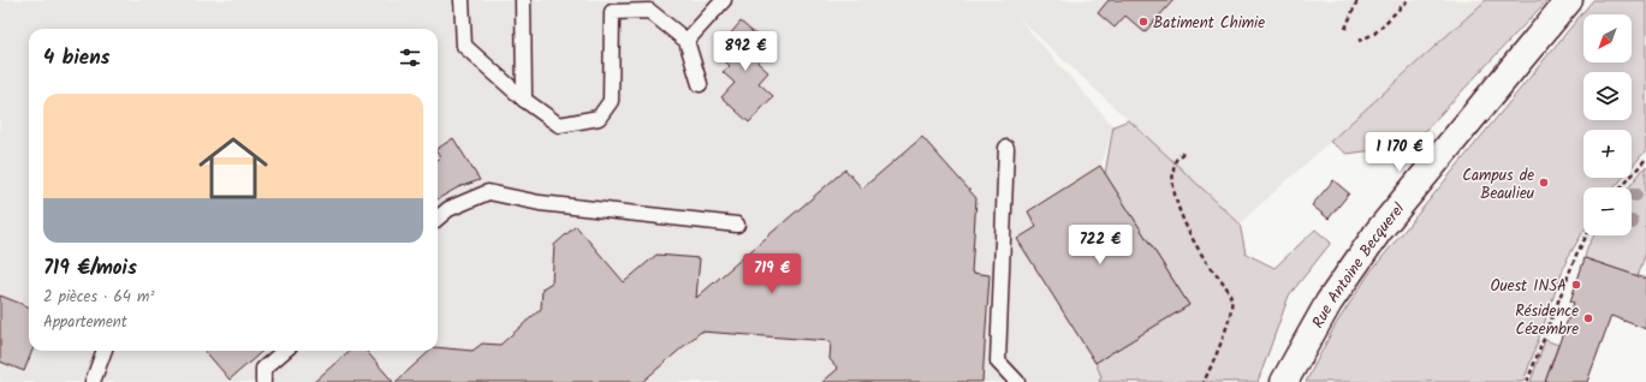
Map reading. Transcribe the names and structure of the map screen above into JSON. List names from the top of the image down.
{
  "streets": {
    "street": ["Rue Antoine Becquerel"]
  },
  "places": [
    "Batiment Chimie",
    "Campus de Beaulieu",
    "Ouest INSA",
    "Résidence Cézembre"
  ],
  "north": "bottom left",
  "page": {
    "map_buttons": ["+", "−"],
    "heading": "4 biens",
    "price": [
      "892 €",
      "1 170 €",
      "722 €",
      "719 €"
    ],
    "list": [
      {
        "name": "719 €/mois",
        "note": "2 pièces · 64 m² · Appartement"
      }
    ]
  }
}
